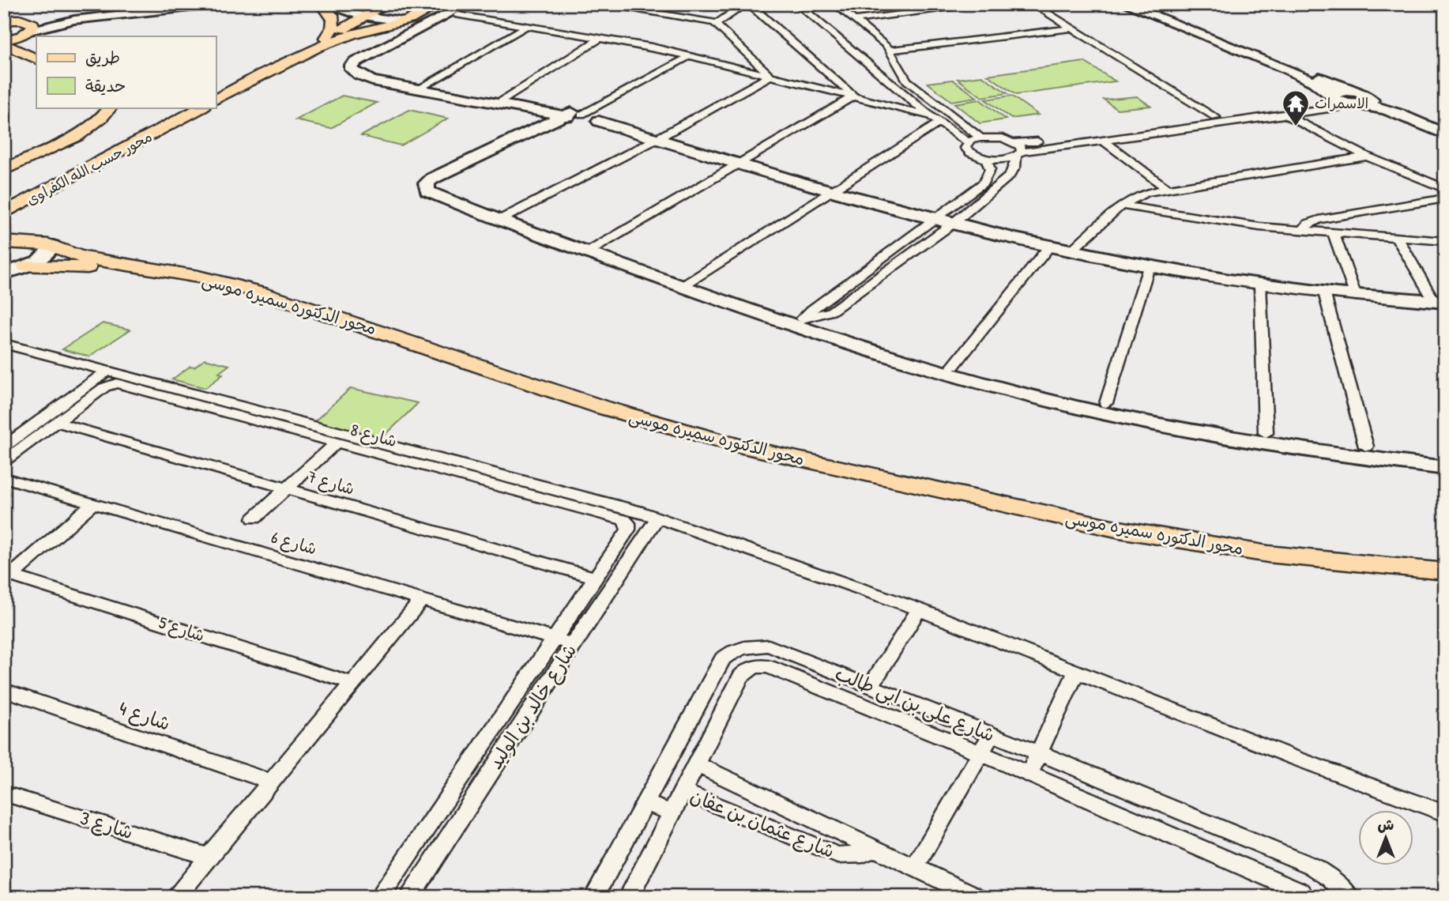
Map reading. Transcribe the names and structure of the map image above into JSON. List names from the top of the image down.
{
  "streets": {
    "main road": ["محور حسب الله الكفراوى", "محور الدكتوره سميره موسى"],
    "street": [
      "شارع 8",
      "شارع 7",
      "شارع 6",
      "شارع 5",
      "شارع على بن ابى طالب",
      "شارع خالد بن الوليد",
      "شارع 4",
      "شارع عثمان بن عفان",
      "شارع 3"
    ]
  },
  "crossings": [
    ["شارع 8", "شارع 7"],
    ["شارع 8", "شارع خالد بن الوليد"],
    ["شارع 7", "شارع خالد بن الوليد"],
    ["شارع 6", "شارع خالد بن الوليد"],
    ["شارع على بن ابى طالب", "شارع عثمان بن عفان"]
  ],
  "places": {
    "temple": ["الاسمرات"]
  },
  "legend": ["طريق", "حديقة"],
  "north": "top"
}
